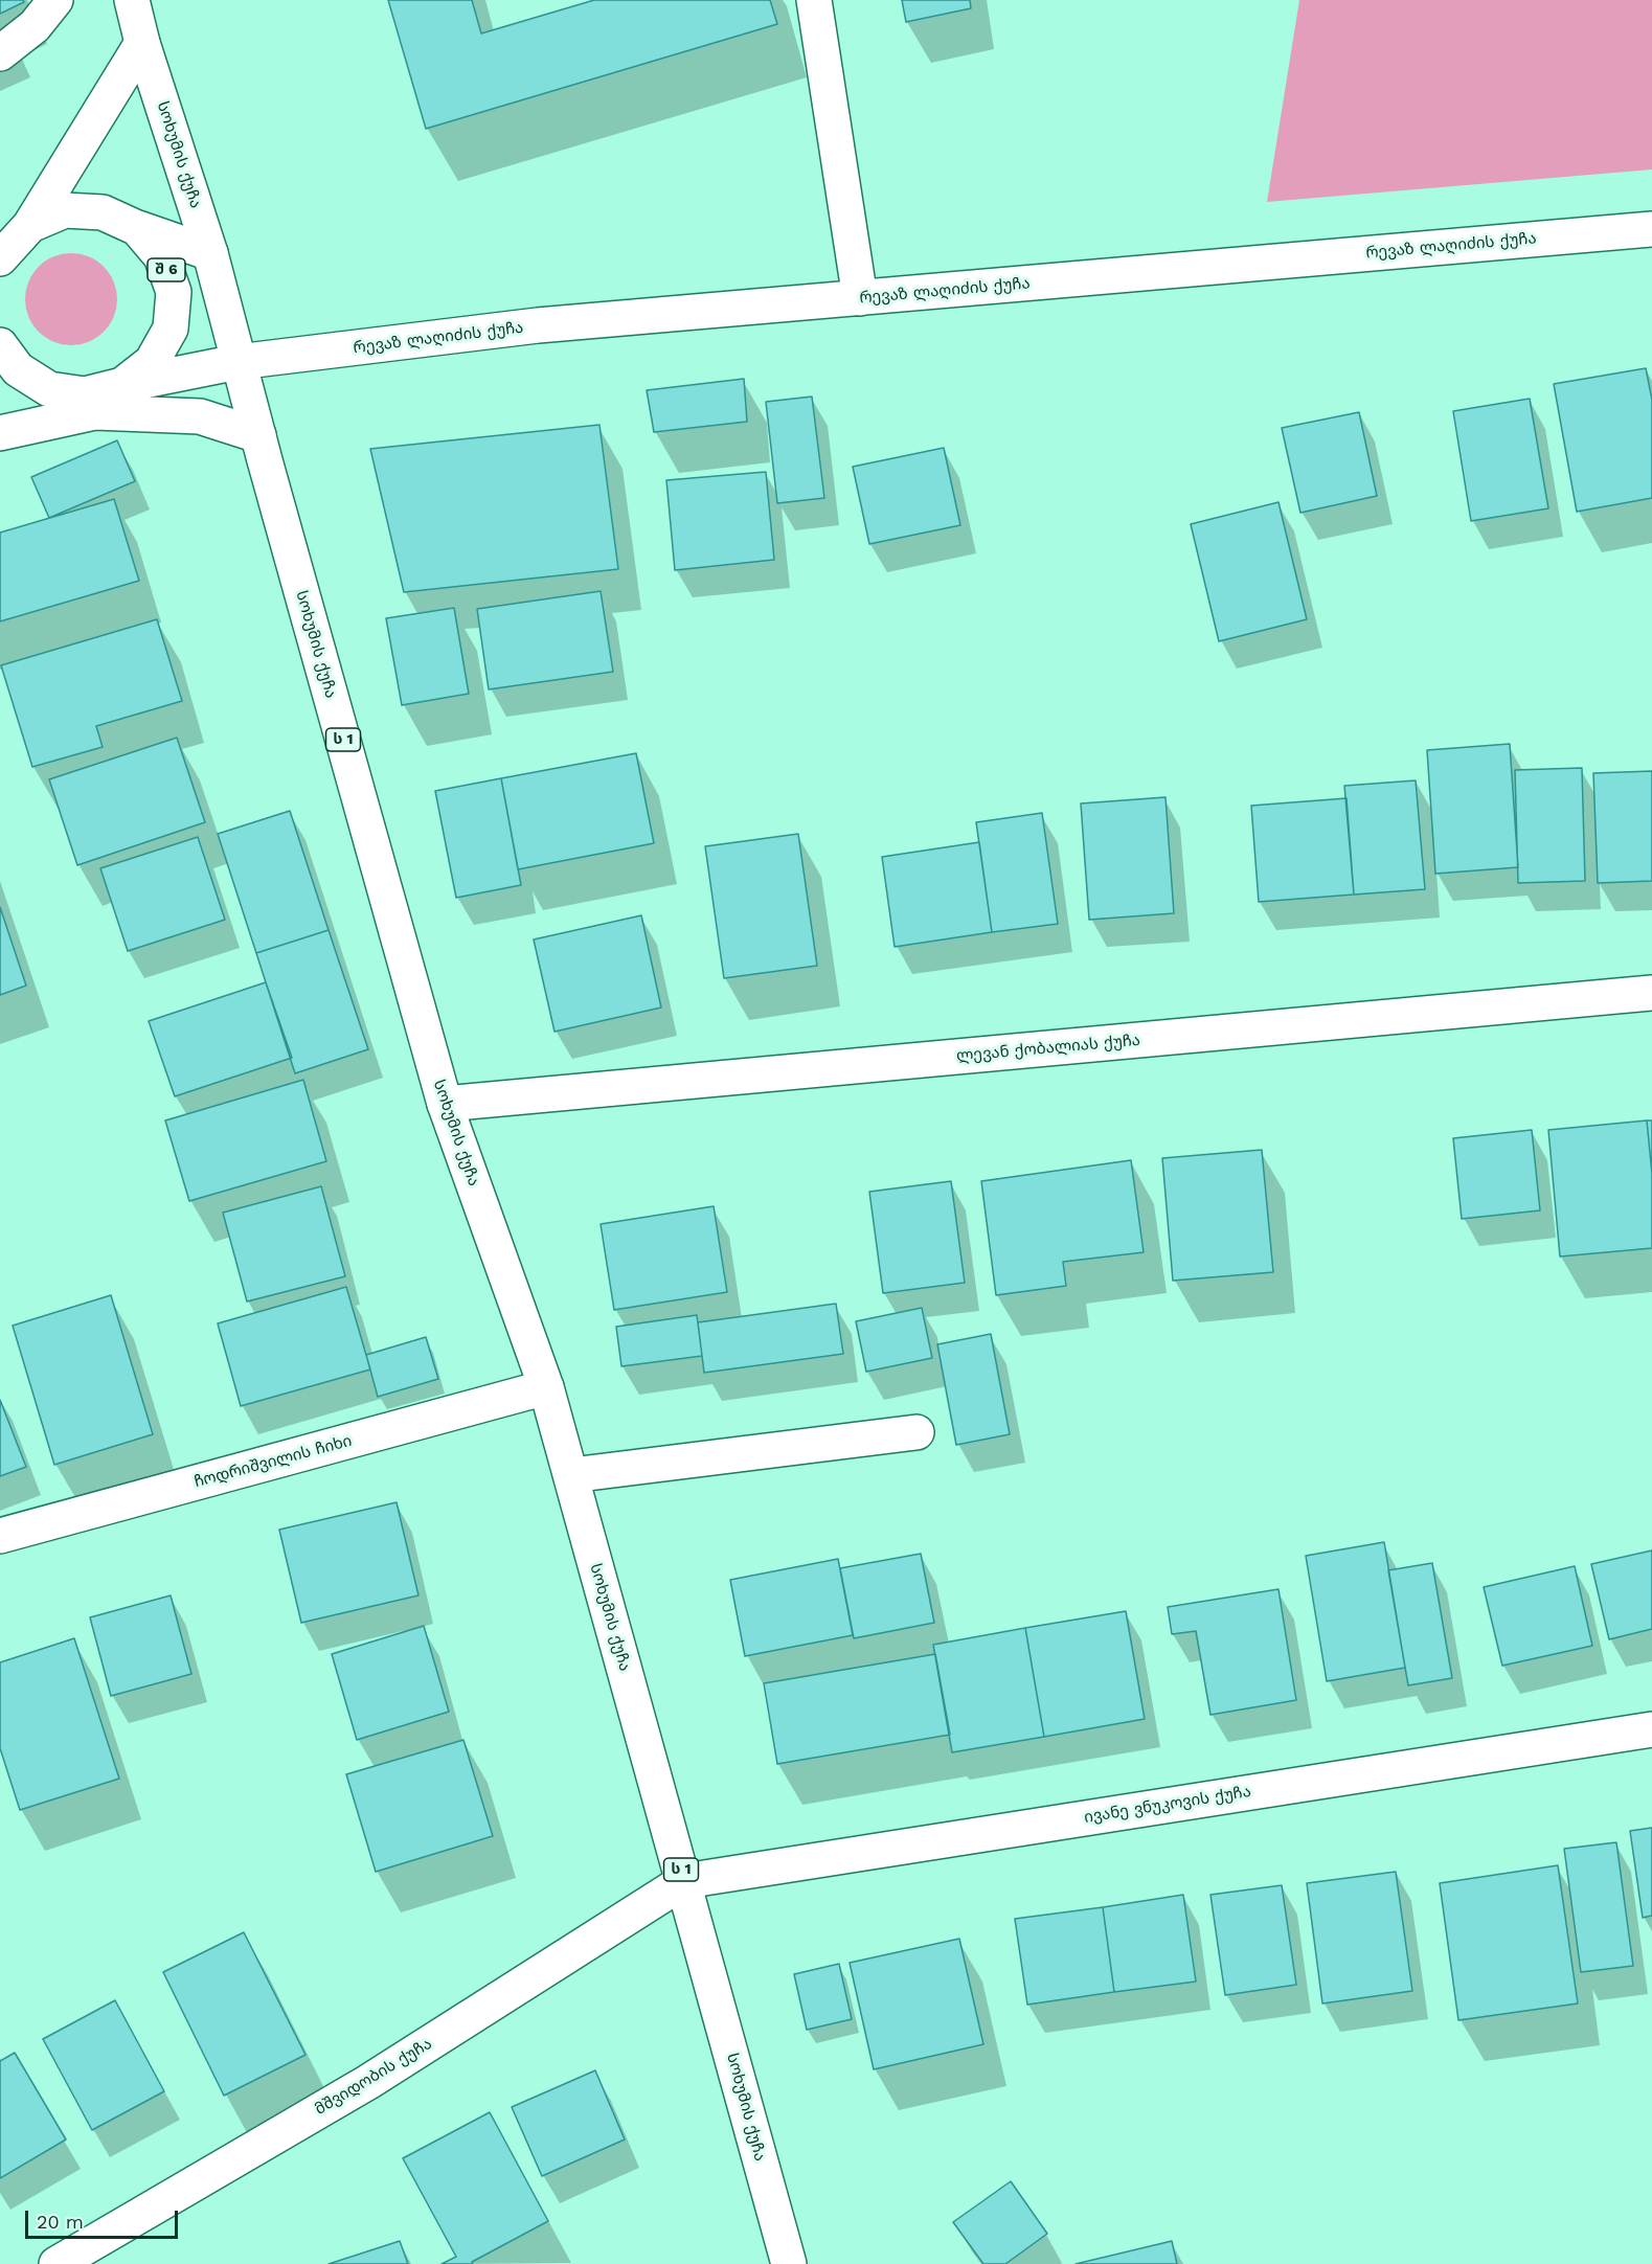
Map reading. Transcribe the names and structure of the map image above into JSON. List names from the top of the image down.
{
  "streets": {
    "main road": [
      "სოხუმის ქუჩა",
      "რევაზ ლაღიძის ქუჩა",
      "შ 6",
      "ს 1",
      "ლევან ქობალიას ქუჩა",
      "ჩოდრიშვილის ჩიხი",
      "ივანე ვნუკოვის ქუჩა",
      "მშვიდობის ქუჩა"
    ]
  },
  "crossings": [
    ["სოხუმის ქუჩა", "რევაზ ლაღიძის ქუჩა"],
    ["სოხუმის ქუჩა", "შ 6"],
    ["სოხუმის ქუჩა", "ლევან ქობალიას ქუჩა"],
    ["სოხუმის ქუჩა", "ჩოდრიშვილის ჩიხი"],
    ["სოხუმის ქუჩა", "ივანე ვნუკოვის ქუჩა"],
    ["სოხუმის ქუჩა", "მშვიდობის ქუჩა"],
    ["რევაზ ლაღიძის ქუჩა", "შ 6"],
    ["ივანე ვნუკოვის ქუჩა", "მშვიდობის ქუჩა"]
  ],
  "scale_bar": "20 m"
}
